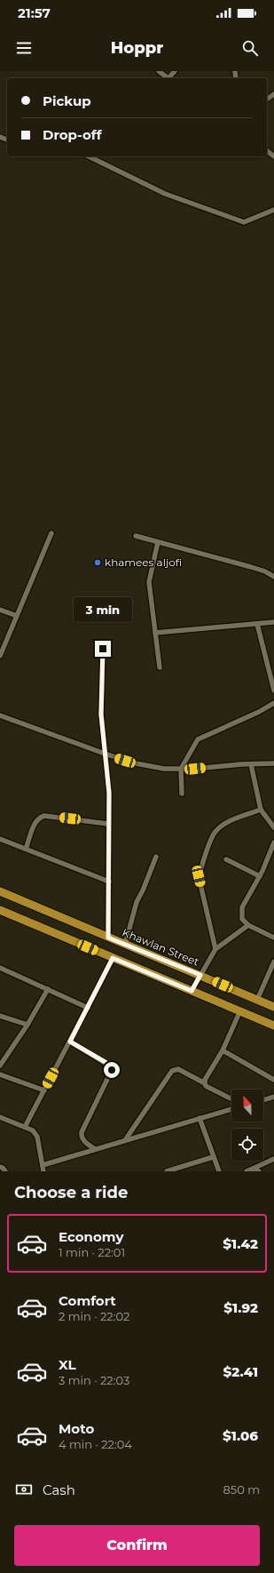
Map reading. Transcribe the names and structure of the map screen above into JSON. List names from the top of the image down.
{
  "streets": {
    "main road": ["Khawlan Street"]
  },
  "places": ["khamees aljofi"],
  "north": "top",
  "page": {
    "status": "21:57",
    "header": "Hoppr",
    "banner": ["Pickup", "Drop-off"],
    "bubble": "3 min",
    "heading": "Choose a ride",
    "list": [
      {
        "name": "Economy",
        "note": "1 min · 22:01",
        "value": "$1.42"
      },
      {
        "name": "Comfort",
        "note": "2 min · 22:02",
        "value": "$1.92"
      },
      {
        "name": "XL",
        "note": "3 min · 22:03",
        "value": "$2.41"
      },
      {
        "name": "Moto",
        "note": "4 min · 22:04",
        "value": "$1.06"
      }
    ],
    "pay": ["Cash", "850 m"],
    "buttons": "Confirm"
  }
}
